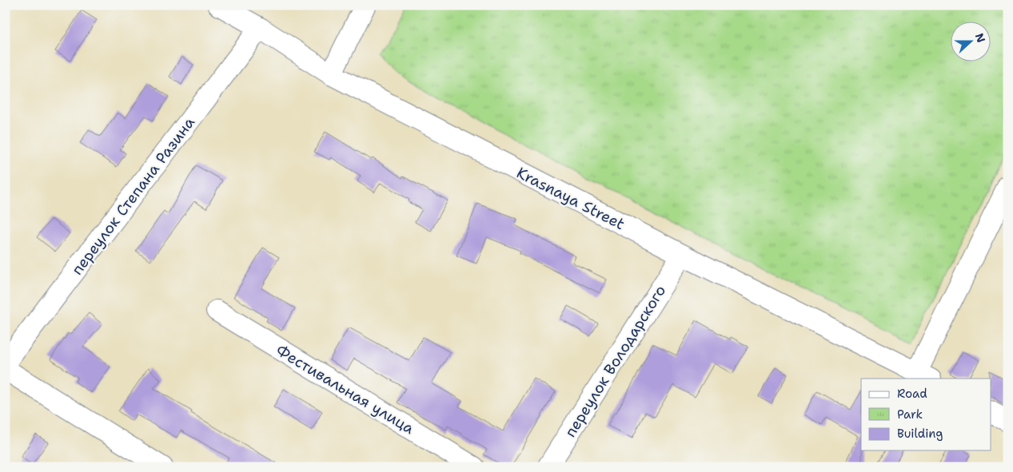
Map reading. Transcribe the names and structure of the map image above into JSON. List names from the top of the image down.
{
  "streets": {
    "street": [
      "переулок Степана Разина",
      "Krasnaya Street",
      "переулок Володарского",
      "Фестивальная улица"
    ]
  },
  "crossings": [
    ["переулок Степана Разина", "Krasnaya Street"],
    ["Krasnaya Street", "переулок Володарского"]
  ],
  "legend": ["Road", "Park", "Building"],
  "north": "right"
}
